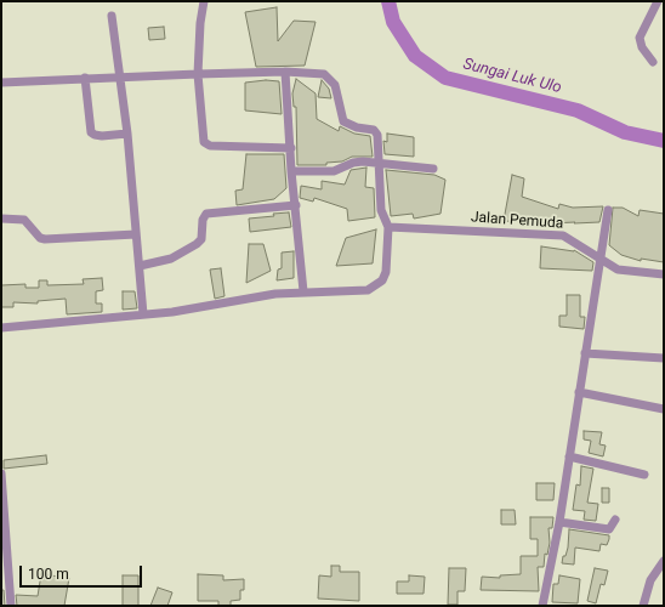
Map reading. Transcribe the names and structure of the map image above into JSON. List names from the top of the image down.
{
  "streets": {
    "street": ["Jalan Pemuda"]
  },
  "water": ["Sungai Luk Ulo"],
  "scale_bar": "100 m"
}
